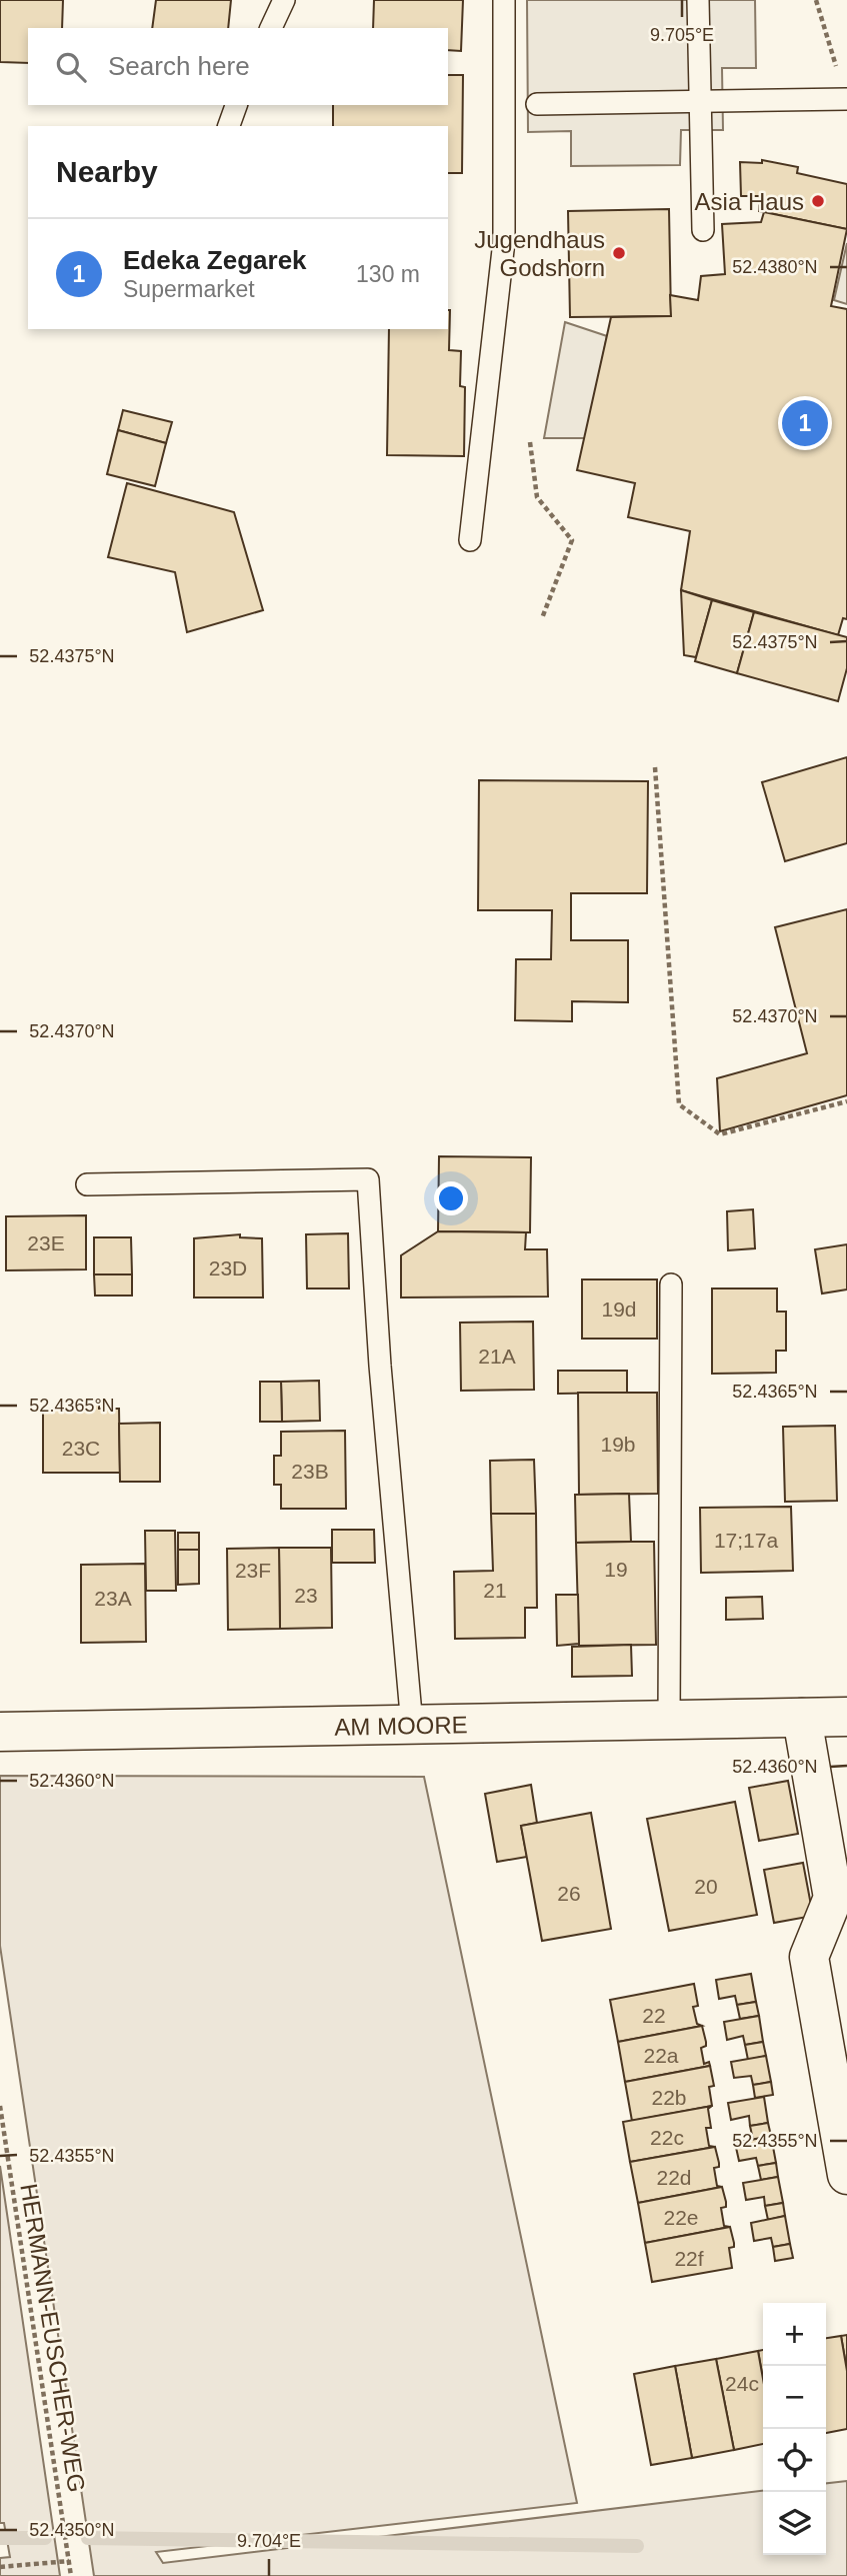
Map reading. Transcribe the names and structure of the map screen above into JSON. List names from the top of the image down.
{
  "streets": {
    "street": ["AM MOORE"],
    "path": ["HERMANN-EUSCHER-WEG"]
  },
  "places": ["Asia Haus", "Jugendhaus Godshorn"],
  "house_numbers": [
    "23E",
    "23D",
    "19d",
    "21A",
    "19b",
    "23C",
    "23B",
    "17;17a",
    "19",
    "23F",
    "21",
    "23",
    "23A",
    "20",
    "26",
    "22",
    "22a",
    "22b",
    "22c",
    "22d",
    "22e",
    "22f",
    "24c"
  ],
  "page": {
    "search": "Search here",
    "heading": "Nearby",
    "list": [
      {
        "mark": "1",
        "name": "Edeka Zegarek",
        "note": "Supermarket",
        "value": "130 m"
      }
    ],
    "pins": "1",
    "map_buttons": ["+", "−"]
  },
  "coordinates": [
    "9.705°E",
    "52.4380°N",
    "52.4375°N",
    "52.4370°N",
    "52.4365°N",
    "52.4360°N",
    "52.4355°N",
    "52.4350°N",
    "9.704°E"
  ]
}
